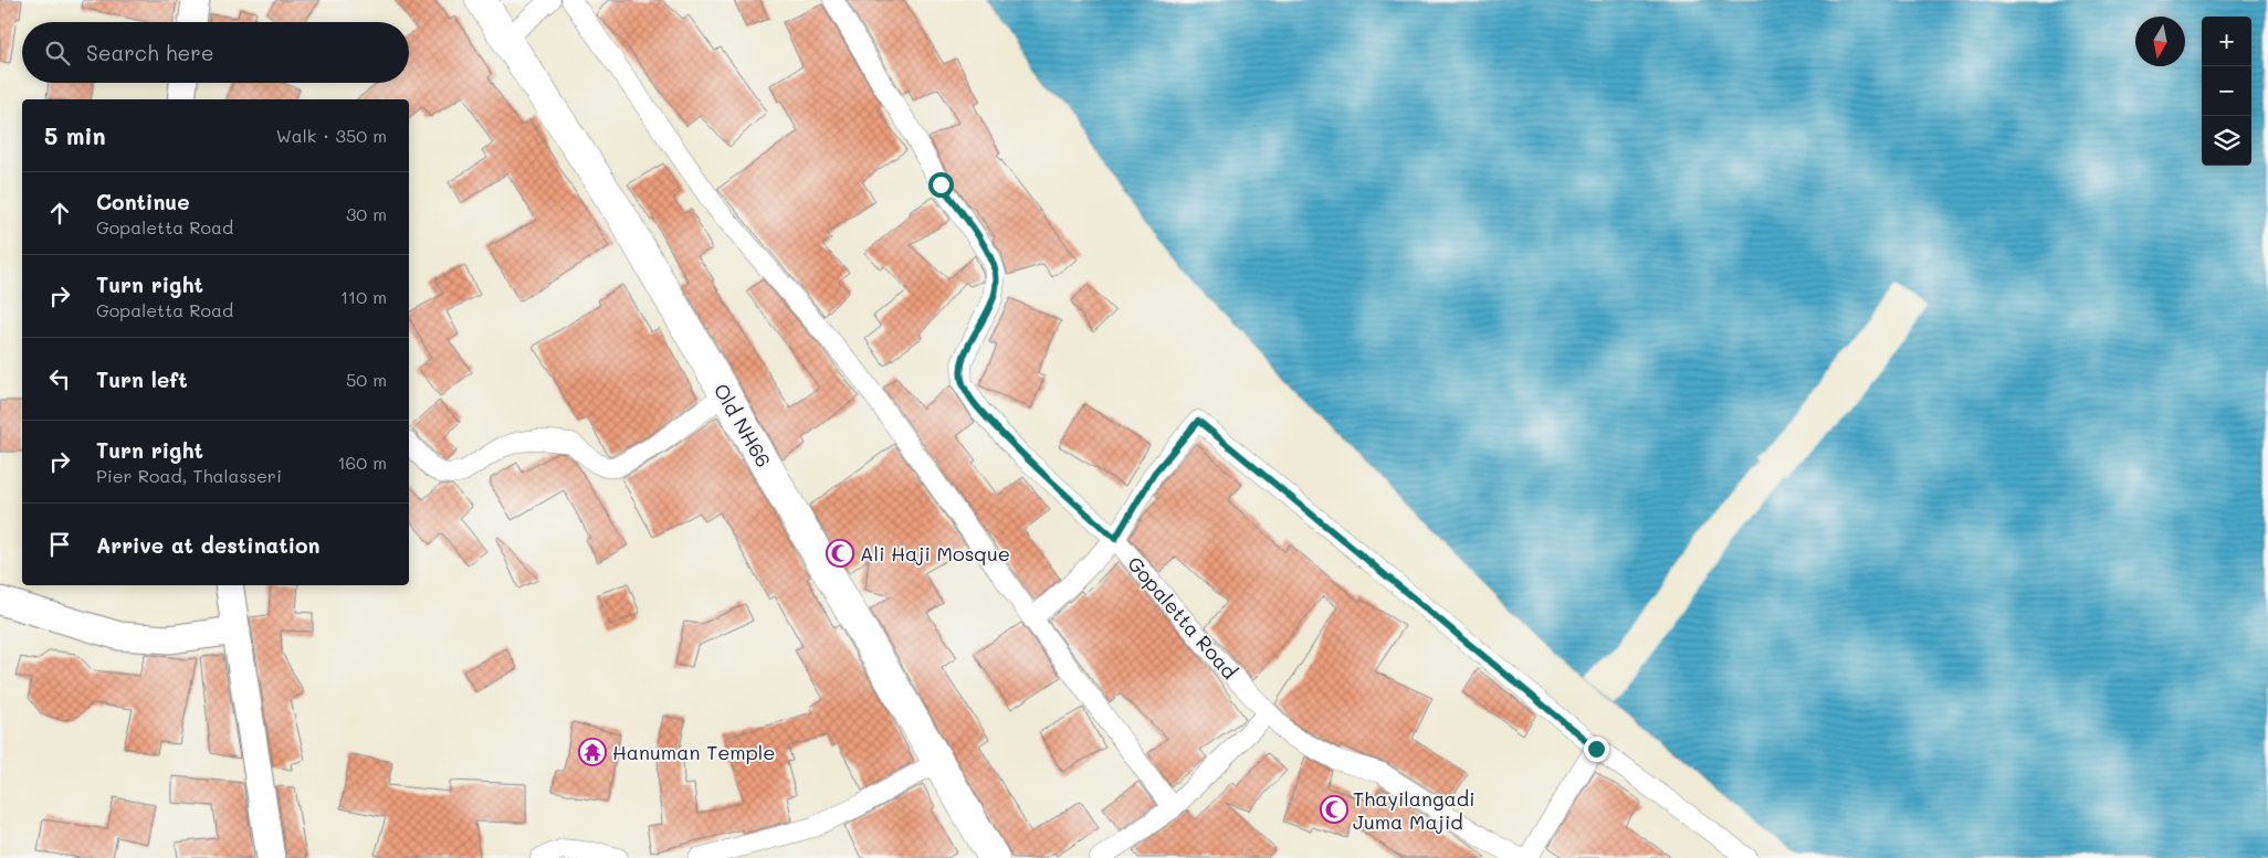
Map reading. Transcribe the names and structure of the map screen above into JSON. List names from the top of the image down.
{
  "streets": {
    "main road": ["Old NH66"],
    "street": ["Gopaletta Road"]
  },
  "places": {
    "mosque": ["Ali Haji Mosque", "Thayilangadi Juma Majid"],
    "temple": ["Hanuman Temple"]
  },
  "north": "bottom",
  "page": {
    "map_buttons": ["+", "−"],
    "search": "Search here",
    "heading": ["5 min", "Walk · 350 m"],
    "list": [
      ["Continue", "Gopaletta Road", "30 m"],
      ["Turn right", "Gopaletta Road", "110 m"],
      ["Turn left", "50 m"],
      ["Turn right", "Pier Road, Thalasseri", "160 m"],
      "Arrive at destination"
    ]
  }
}
